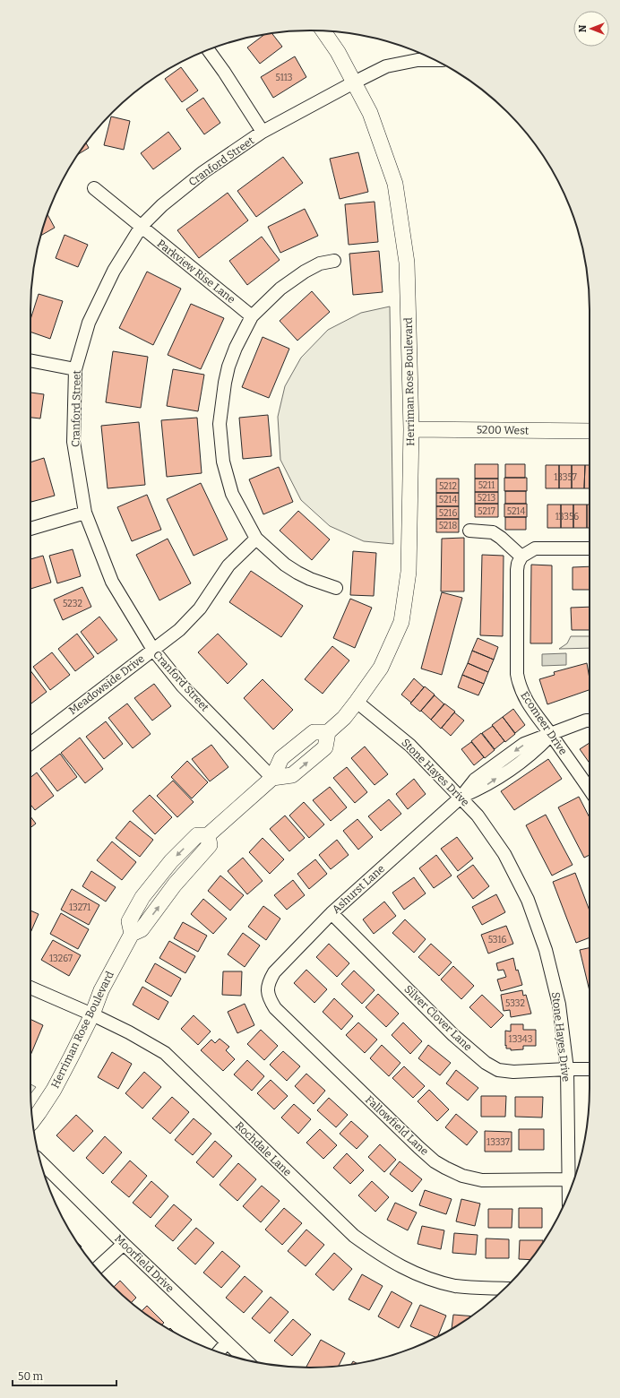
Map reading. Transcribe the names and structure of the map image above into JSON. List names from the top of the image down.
{
  "streets": {
    "street": [
      "Cranford Street",
      "Parkview Rise Lane",
      "Herriman Rose Boulevard",
      "5200 West",
      "Meadowside Drive",
      "Ecomeer Drive",
      "Stone Hayes Drive",
      "Ashurst Lane",
      "Silver Clover Lane",
      "Fallowfield Lane",
      "Rochdale Lane",
      "Moorfield Drive"
    ]
  },
  "crossings": [
    ["Cranford Street", "Parkview Rise Lane"],
    ["Cranford Street", "Herriman Rose Boulevard"],
    ["Cranford Street", "Meadowside Drive"],
    ["Herriman Rose Boulevard", "5200 West"],
    ["Herriman Rose Boulevard", "Stone Hayes Drive"],
    ["Herriman Rose Boulevard", "Rochdale Lane"],
    ["Ecomeer Drive", "Ashurst Lane"],
    ["Stone Hayes Drive", "Ashurst Lane"],
    ["Stone Hayes Drive", "Silver Clover Lane"],
    ["Stone Hayes Drive", "Fallowfield Lane"],
    ["Ashurst Lane", "Silver Clover Lane"],
    ["Ashurst Lane", "Fallowfield Lane"]
  ],
  "house_numbers": [
    "5113",
    "13357",
    "5211",
    "5212",
    "5213",
    "5214",
    "5217",
    "5214",
    "5216",
    "13356",
    "5218",
    "5232",
    "13271",
    "5316",
    "13267",
    "5332",
    "13343",
    "13337"
  ],
  "scale_bar": "50 m",
  "north": "left"
}
